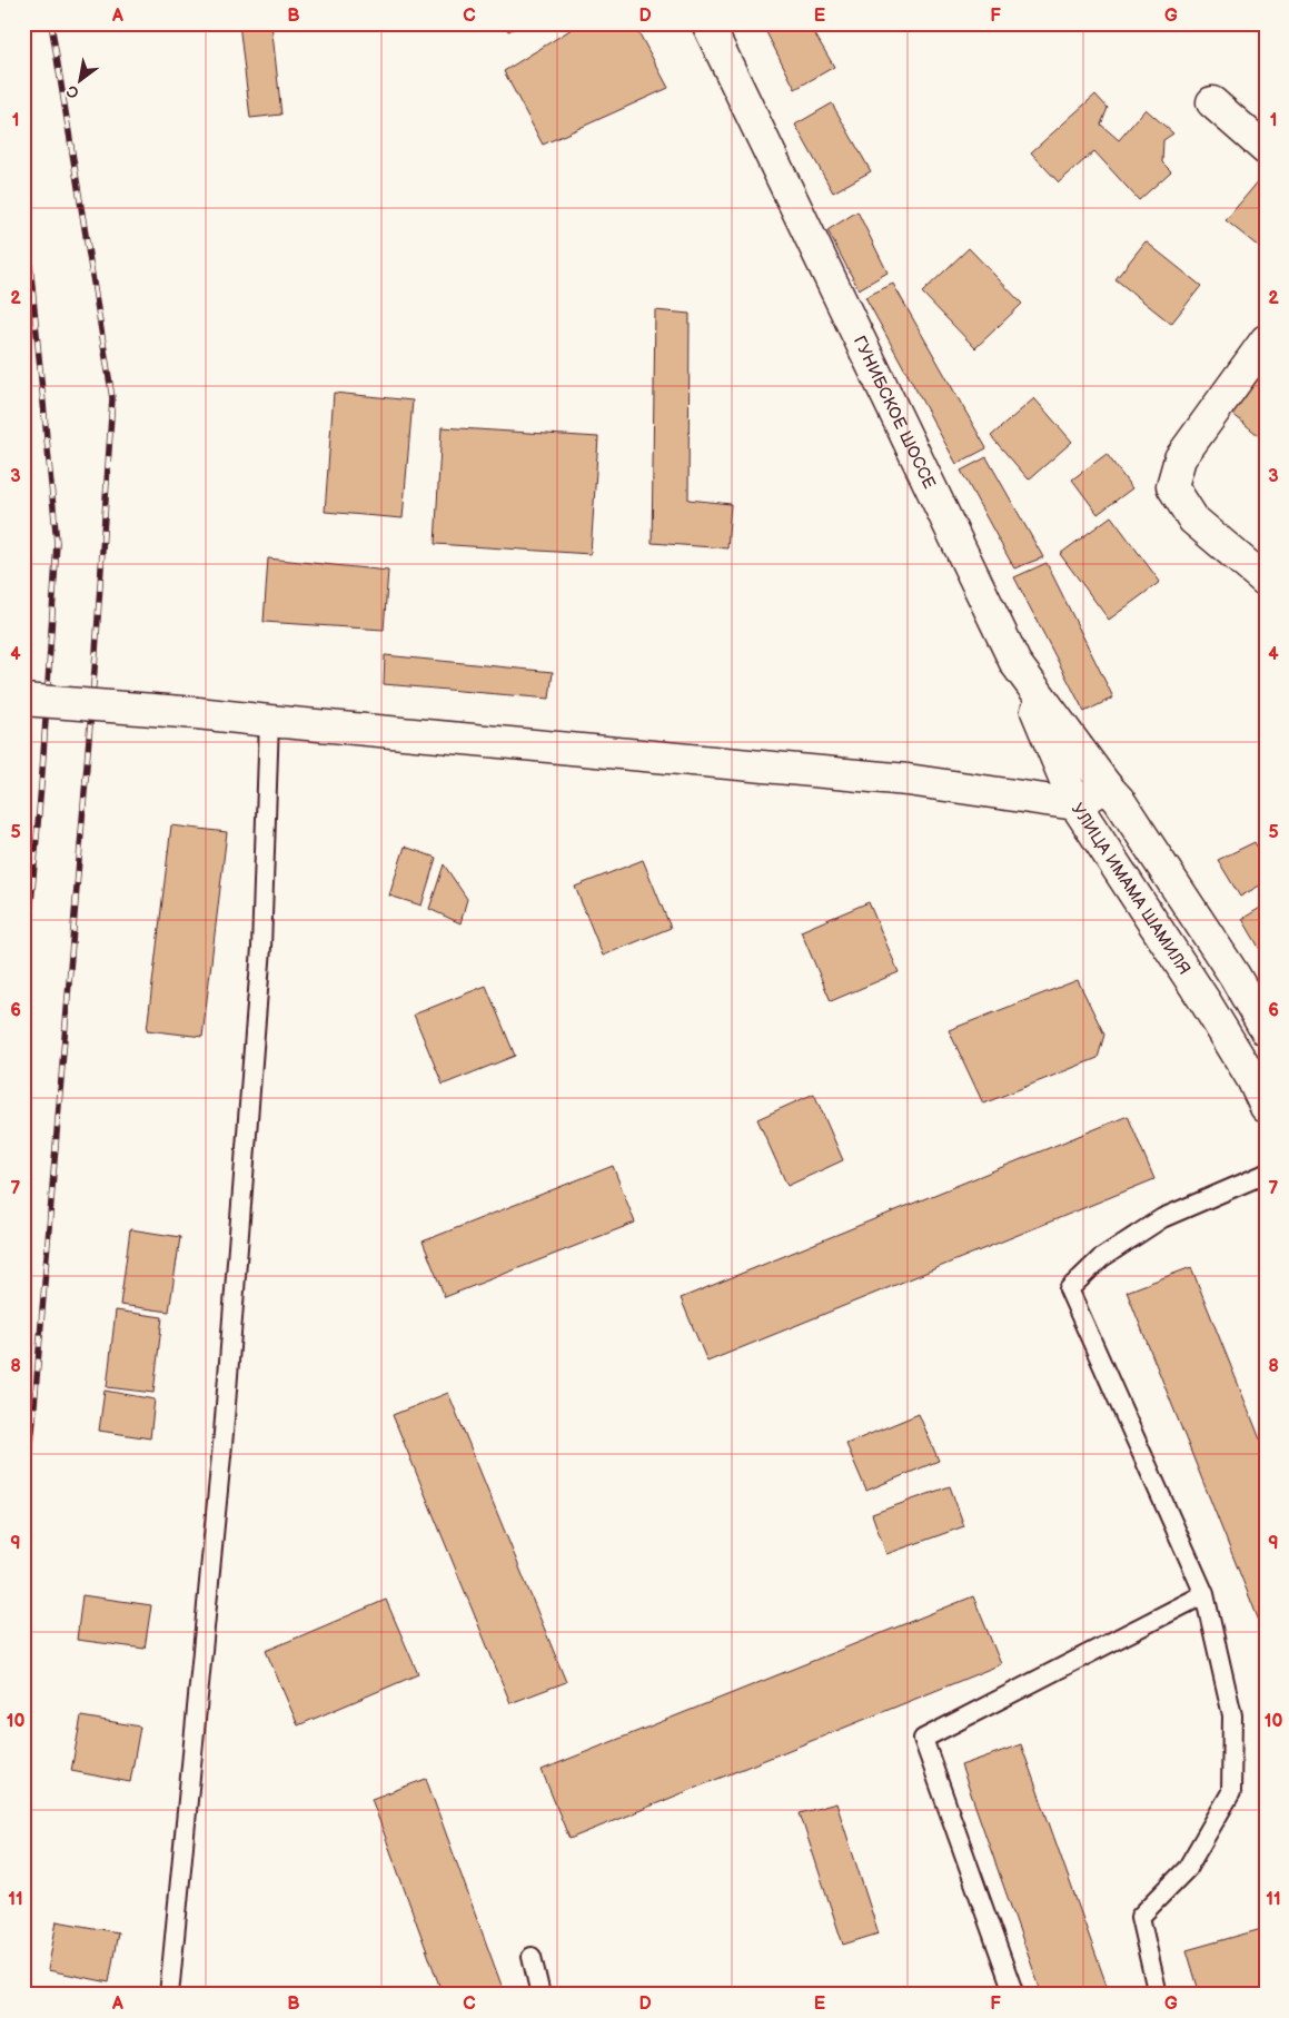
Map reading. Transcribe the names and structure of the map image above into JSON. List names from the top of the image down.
{
  "streets": {
    "main road": ["ГУНИБСКОЕ ШОССЕ", "УЛИЦА ИМАМА ШАМИЛЯ"]
  },
  "crossings": [
    ["ГУНИБСКОЕ ШОССЕ", "УЛИЦА ИМАМА ШАМИЛЯ"]
  ],
  "north": "bottom left",
  "grid": {
    "columns": [
      "A",
      "B",
      "C",
      "D",
      "E",
      "F",
      "G"
    ],
    "rows": [
      "1",
      "2",
      "3",
      "4",
      "5",
      "6",
      "7",
      "8",
      "9",
      "10",
      "11"
    ]
  }
}
